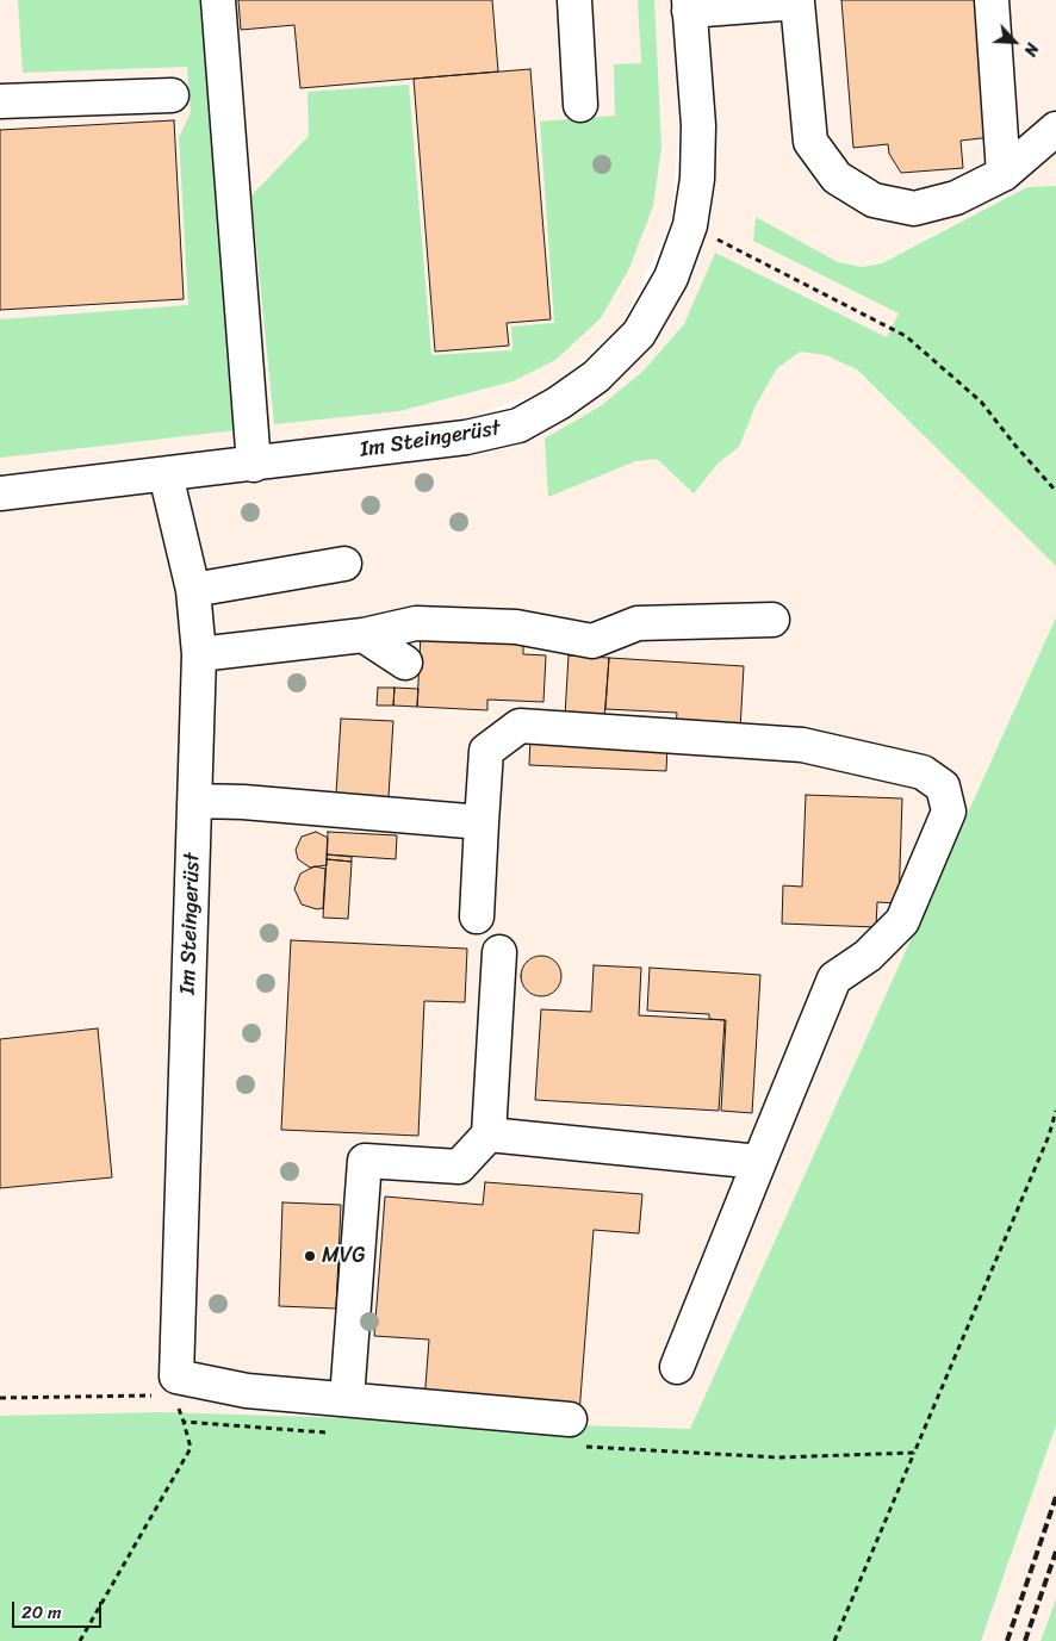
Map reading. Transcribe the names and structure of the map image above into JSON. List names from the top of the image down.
{
  "streets": {
    "street": ["Im Steingerüst"]
  },
  "places": ["MVG"],
  "scale_bar": "20 m",
  "north": "bottom right"
}
